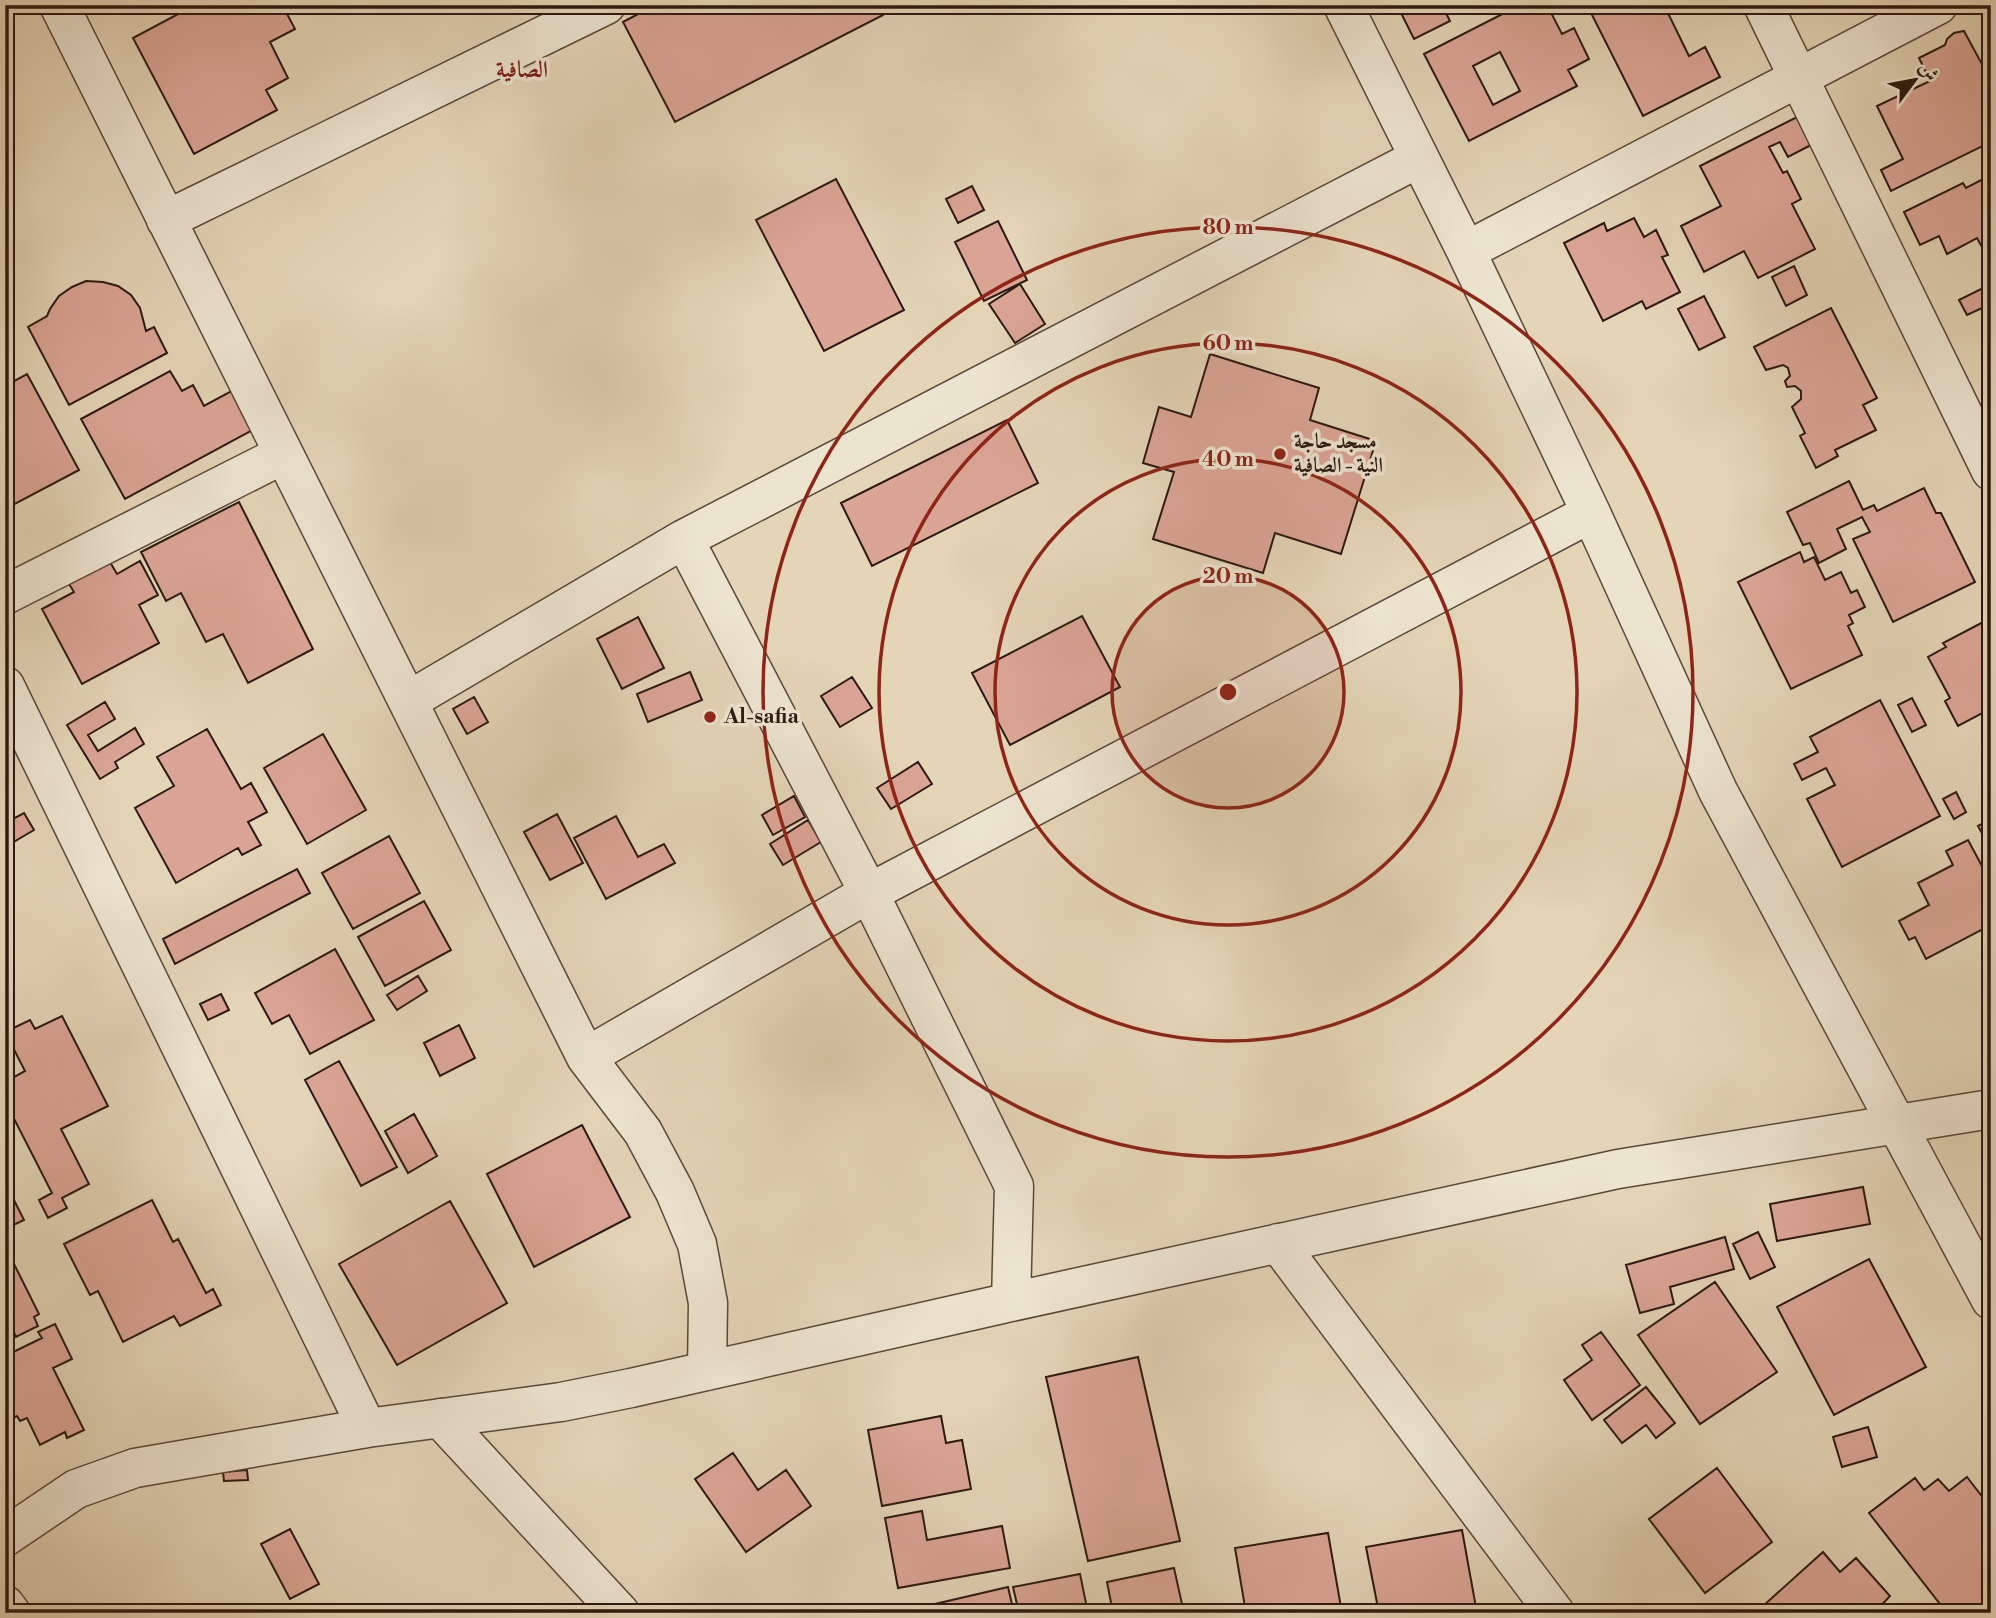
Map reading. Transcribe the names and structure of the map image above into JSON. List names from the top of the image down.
{
  "districts": ["الصافية"],
  "places": ["مسجد حاجة النية - الصافية", "Al-safia"],
  "north": "top right",
  "rings": [
    "80 m",
    "60 m",
    "40 m",
    "20 m"
  ]
}
